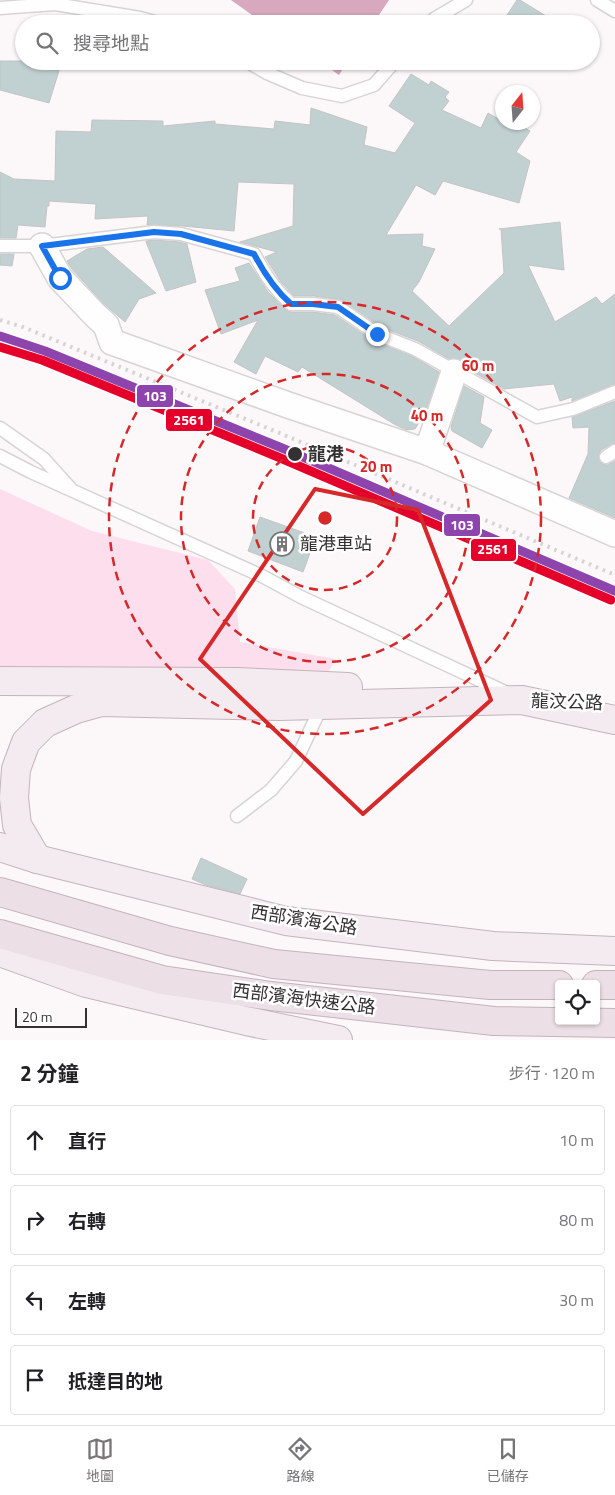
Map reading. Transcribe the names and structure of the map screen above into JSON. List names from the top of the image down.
{
  "streets": {
    "highway": ["西部濱海快速公路"],
    "main road": ["龍汶公路", "西部濱海公路"]
  },
  "places": {
    "other": ["龍港"],
    "building": ["龍港車站"]
  },
  "lines": ["transit line 103", "transit line 2561"],
  "scale_bar": "20 m",
  "north": "top",
  "page": {
    "search": "搜尋地點",
    "scale": "20 m",
    "heading": ["2 分鐘", "步行 · 120 m"],
    "list": [
      ["直行", "10 m"],
      ["右轉", "80 m"],
      ["左轉", "30 m"],
      "抵達目的地"
    ],
    "nav": ["地圖", "路線", "已儲存"]
  },
  "rings": ["60 m", "40 m", "20 m"]
}
